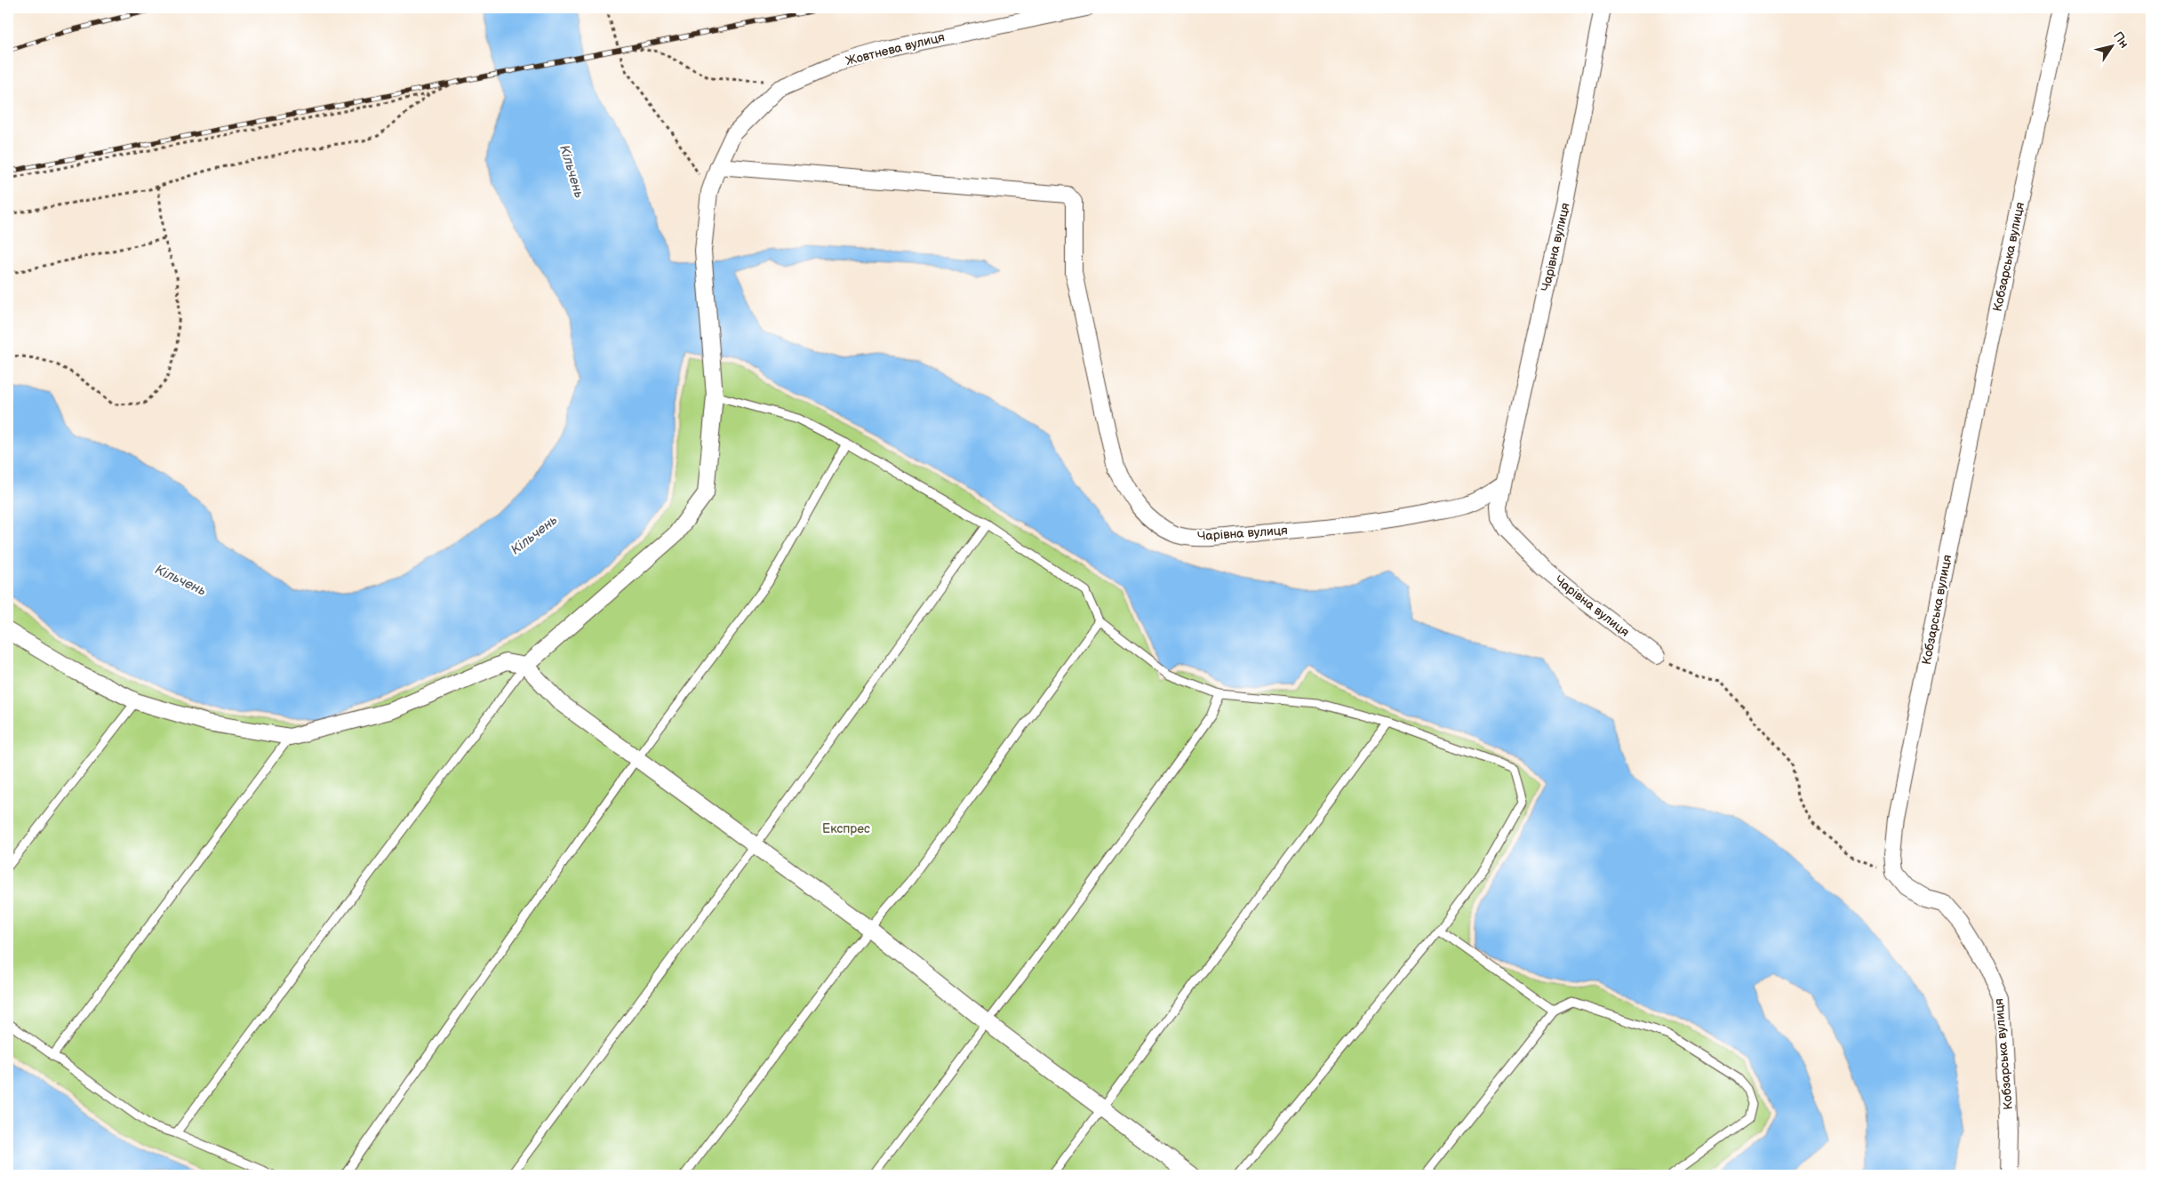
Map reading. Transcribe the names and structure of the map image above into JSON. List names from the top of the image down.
{
  "streets": {
    "street": ["Жовтнева вулиця", "Чарівна вулиця", "Кобзарська вулиця"]
  },
  "crossings": [
    ["Жовтнева вулиця", "Чарівна вулиця"]
  ],
  "water": ["Кільчень"],
  "parks": ["Експрес"],
  "north": "top right"
}
